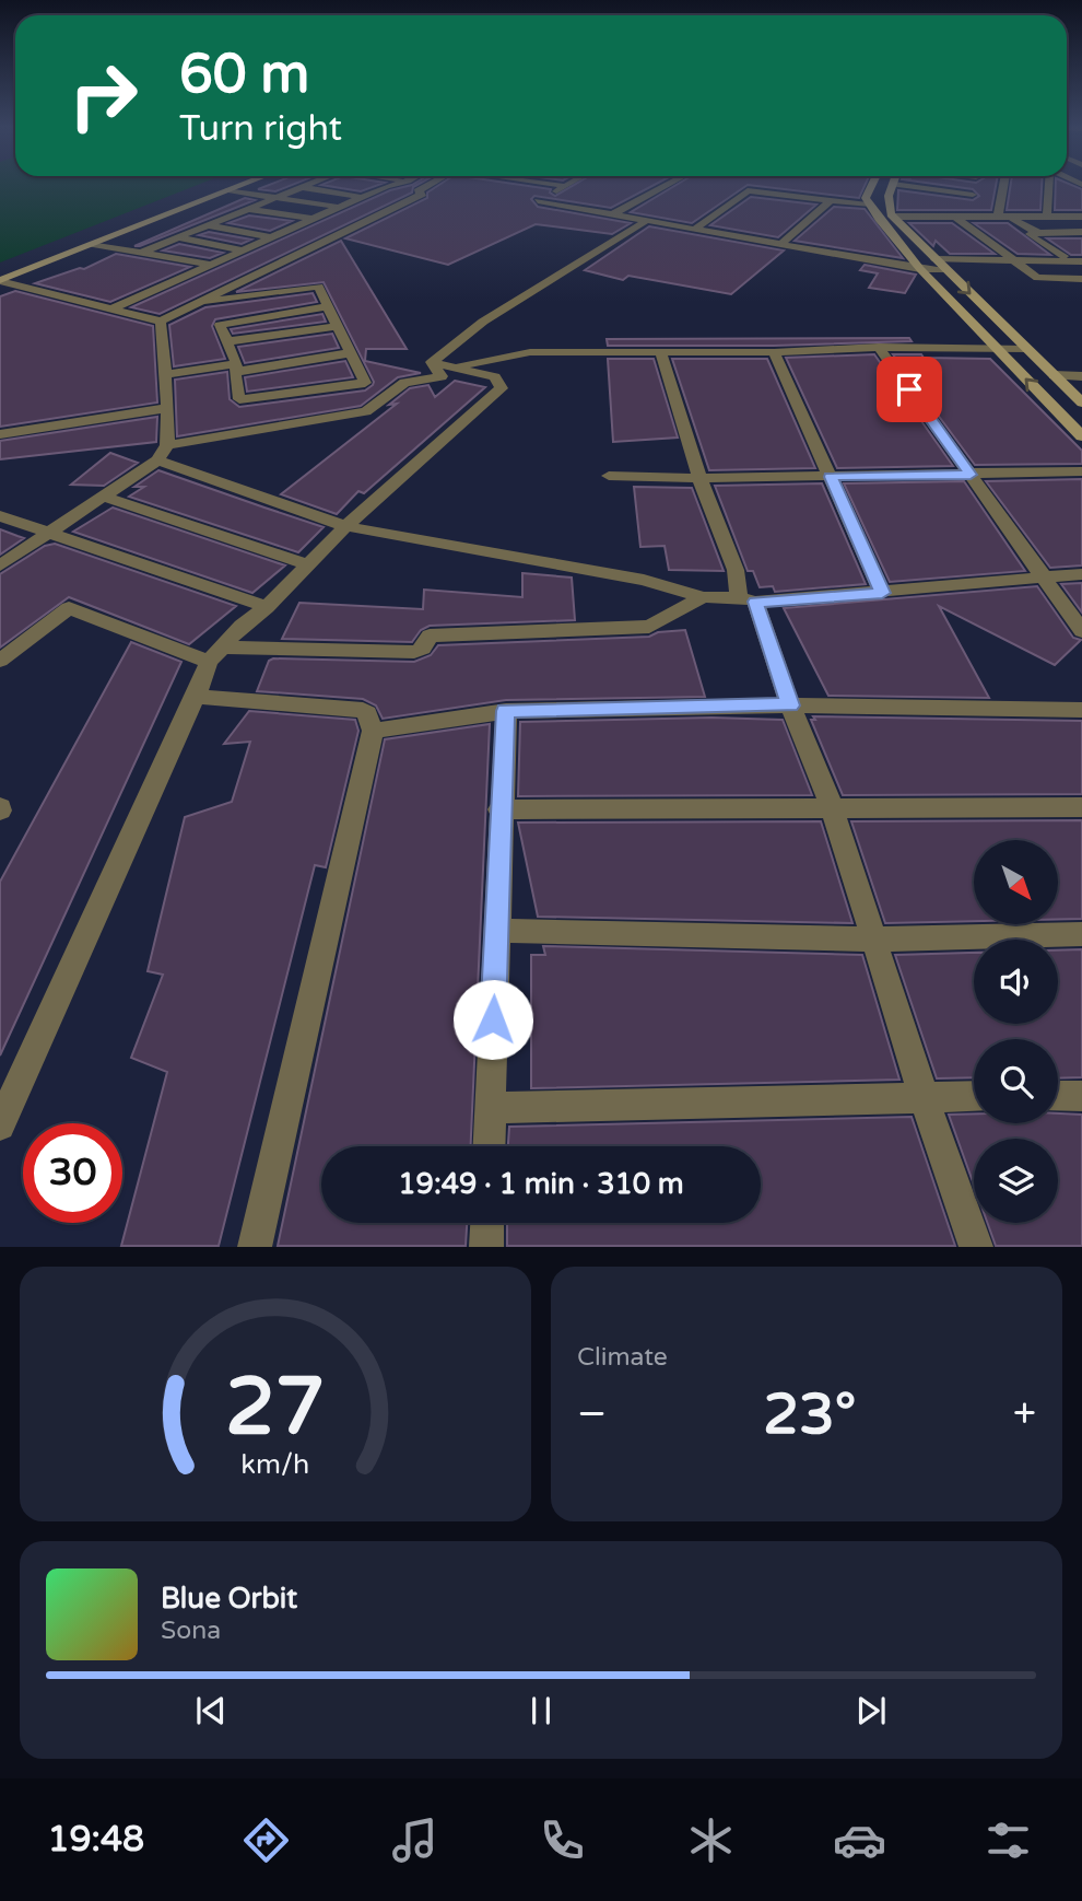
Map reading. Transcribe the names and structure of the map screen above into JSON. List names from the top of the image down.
{
  "north": "bottom right",
  "page": {
    "turn": ["60 m", "Turn right"],
    "limit": "30",
    "trip": "19:49 · 1 min · 310 m",
    "tile": "Climate",
    "heat": ["−", "23°", "+"],
    "song": ["Blue Orbit", "Sona"],
    "tabs": "19:48",
    "gauge": ["27", "km/h"]
  }
}
